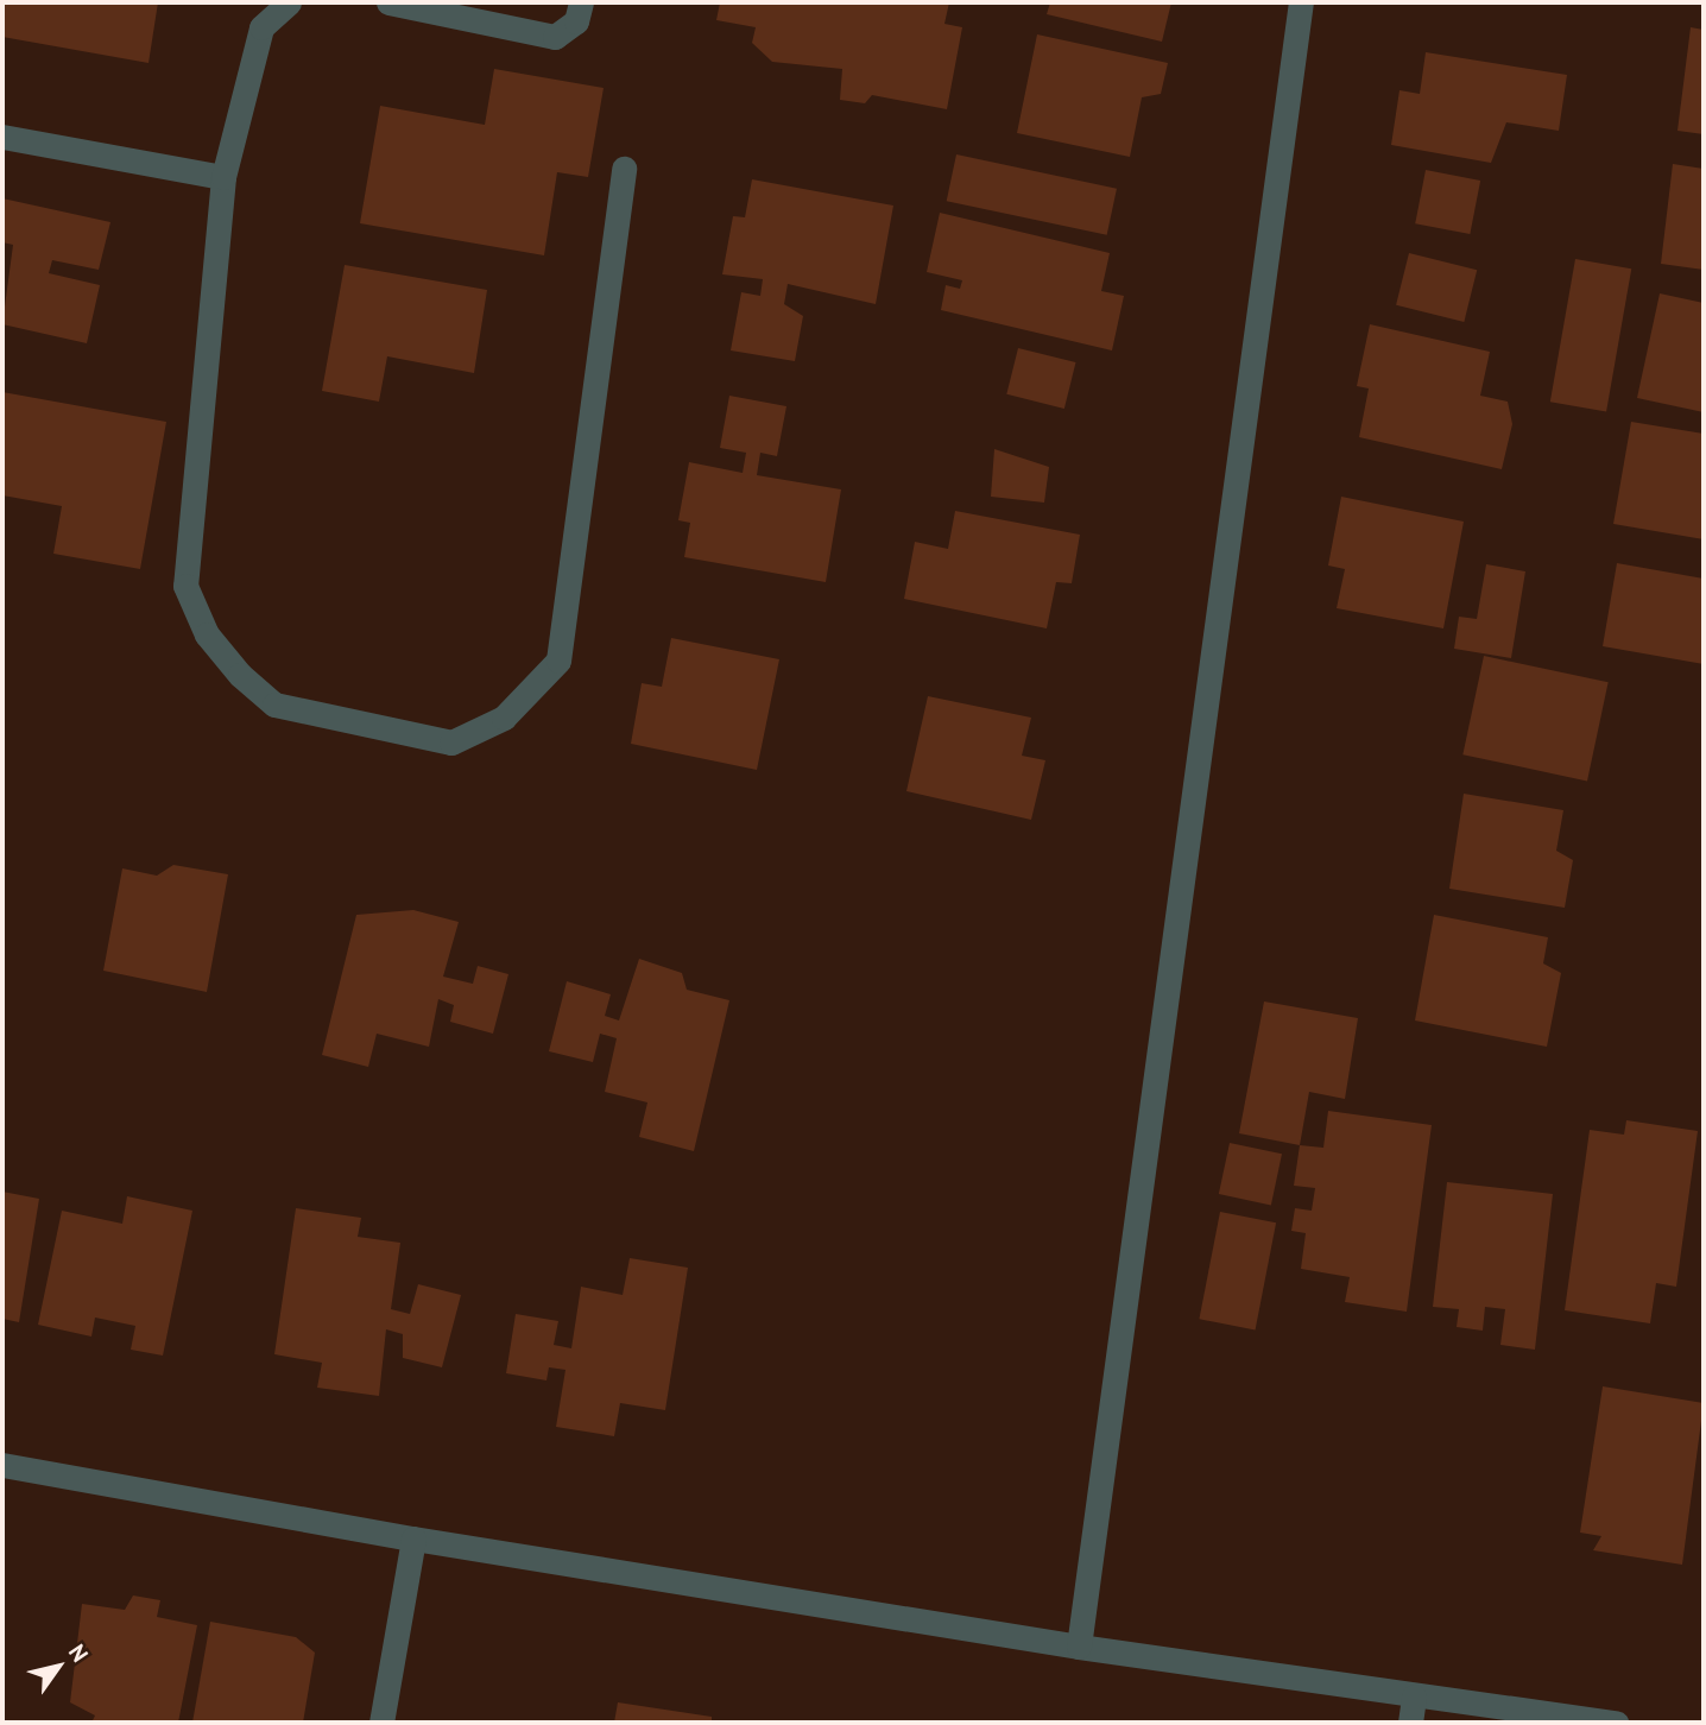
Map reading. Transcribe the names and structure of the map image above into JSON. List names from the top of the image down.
{
  "north": "top right"
}
